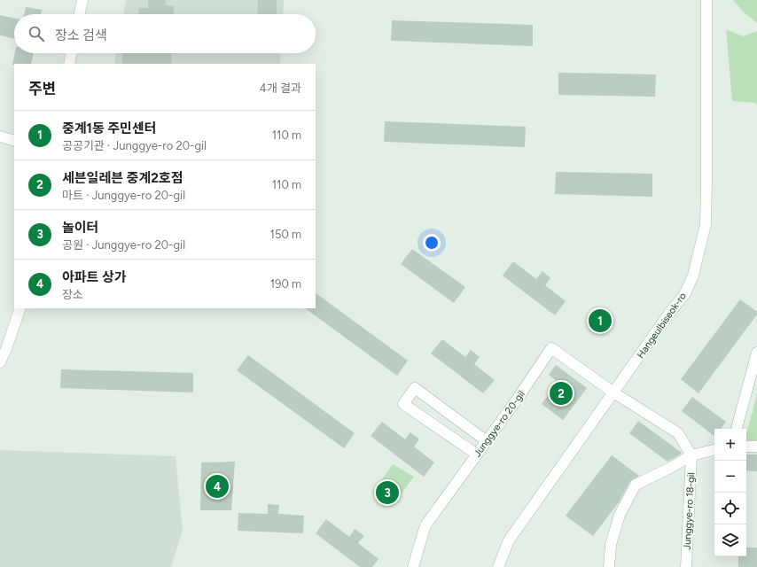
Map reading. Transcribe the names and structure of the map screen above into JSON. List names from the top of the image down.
{
  "streets": {
    "street": ["Hangeulbiseok-ro", "Junggye-ro 20-gil", "Junggye-ro 18-gil"]
  },
  "crossings": [
    ["Hangeulbiseok-ro", "Junggye-ro 20-gil"]
  ],
  "page": {
    "search": "장소 검색",
    "heading": ["주변", "4개 결과"],
    "list": [
      {
        "mark": "1",
        "name": "중계1동 주민센터",
        "note": "공공기관 · Junggye-ro 20-gil",
        "value": "110 m"
      },
      {
        "mark": "2",
        "name": "세븐일레븐 중계2호점",
        "note": "마트 · Junggye-ro 20-gil",
        "value": "110 m"
      },
      {
        "mark": "3",
        "name": "놀이터",
        "note": "공원 · Junggye-ro 20-gil",
        "value": "150 m"
      },
      {
        "mark": "4",
        "name": "아파트 상가",
        "note": "장소",
        "value": "190 m"
      }
    ],
    "pins": [
      "1",
      "2",
      "4",
      "3"
    ],
    "map_buttons": ["+", "−"]
  }
}
